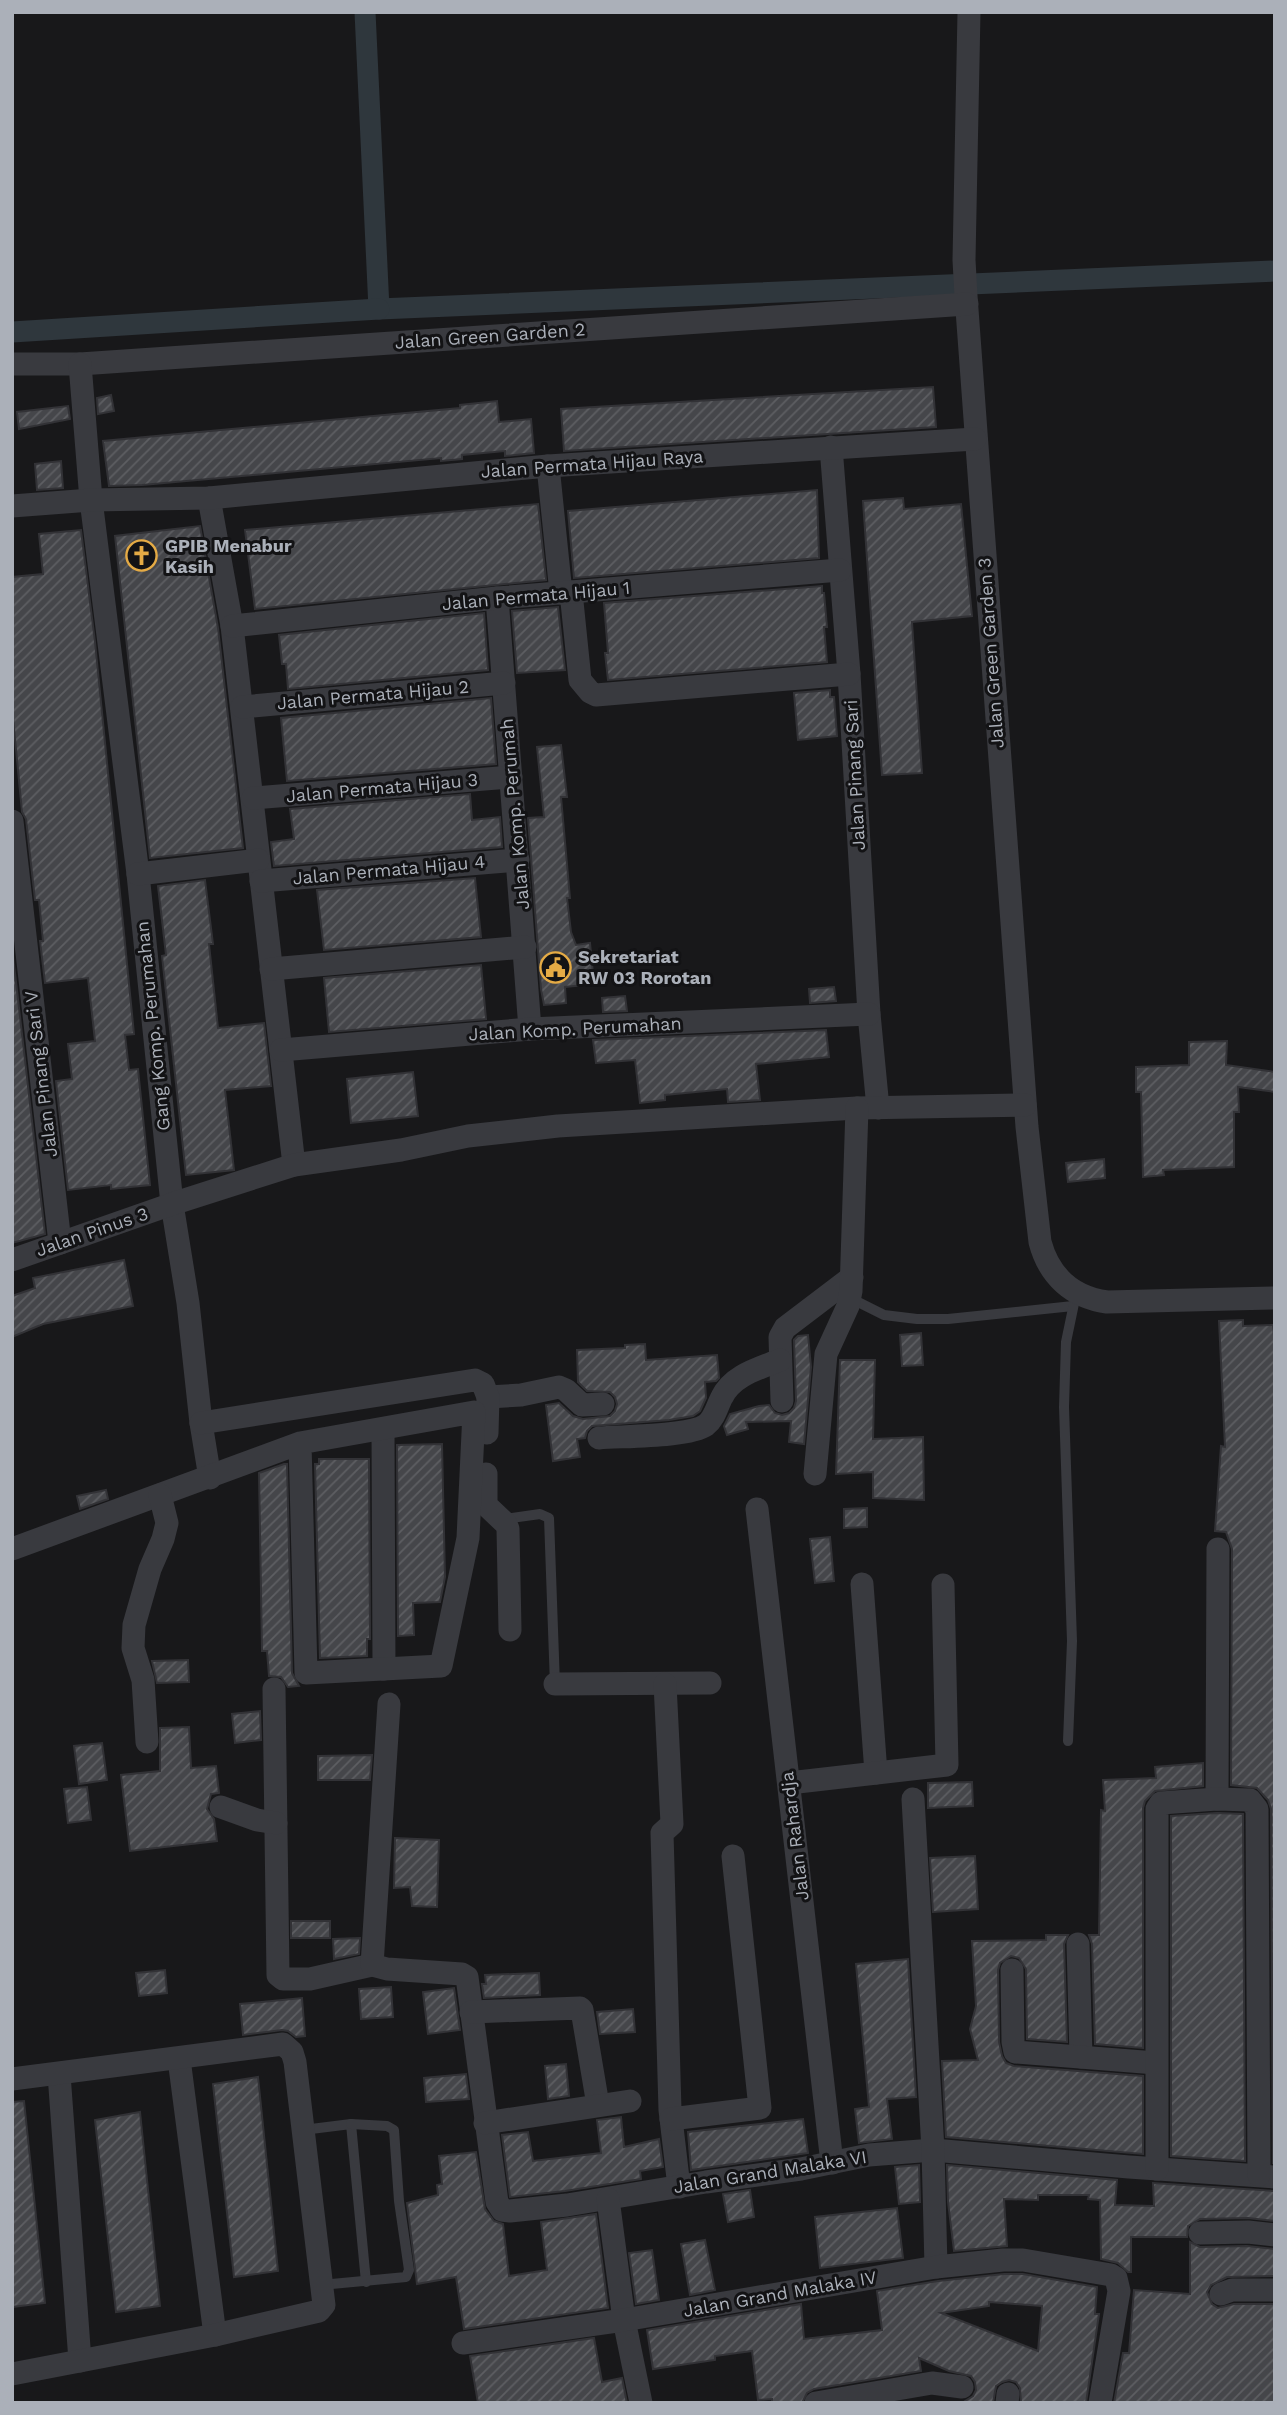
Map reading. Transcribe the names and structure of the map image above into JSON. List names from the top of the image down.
{
  "streets": {
    "street": [
      "Jalan Green Garden 2",
      "Jalan Permata Hijau Raya",
      "Jalan Permata Hijau 1",
      "Jalan Green Garden 3",
      "Jalan Permata Hijau 2",
      "Jalan Pinang Sari",
      "Jalan Permata Hijau 3",
      "Jalan Komp. Perumah",
      "Jalan Permata Hijau 4",
      "Gang Komp. Perumahan",
      "Jalan Komp. Perumahan",
      "Jalan Pinang Sari V",
      "Jalan Pinus 3",
      "Jalan Rahardja",
      "Jalan Grand Malaka VI",
      "Jalan Grand Malaka IV"
    ]
  },
  "crossings": [
    ["Jalan Green Garden 2", "Jalan Green Garden 3"],
    ["Jalan Green Garden 2", "Gang Komp. Perumahan"],
    ["Jalan Permata Hijau Raya", "Jalan Green Garden 3"],
    ["Jalan Permata Hijau Raya", "Jalan Pinang Sari"],
    ["Jalan Permata Hijau 1", "Jalan Pinang Sari"],
    ["Jalan Permata Hijau 1", "Jalan Komp. Perumah"],
    ["Jalan Green Garden 3", "Jalan Pinus 3"],
    ["Jalan Permata Hijau 2", "Jalan Komp. Perumah"],
    ["Jalan Pinang Sari", "Jalan Komp. Perumahan"],
    ["Jalan Pinang Sari", "Jalan Pinus 3"],
    ["Jalan Permata Hijau 3", "Jalan Komp. Perumah"],
    ["Jalan Komp. Perumah", "Jalan Permata Hijau 4"],
    ["Jalan Komp. Perumah", "Jalan Komp. Perumahan"],
    ["Jalan Permata Hijau 4", "Gang Komp. Perumahan"],
    ["Gang Komp. Perumahan", "Jalan Pinus 3"],
    ["Jalan Pinang Sari V", "Jalan Pinus 3"],
    ["Jalan Rahardja", "Jalan Grand Malaka VI"]
  ],
  "places": {
    "church": ["GPIB Menabur Kasih"],
    "public building": ["Sekretariat RW 03 Rorotan"]
  }
}
